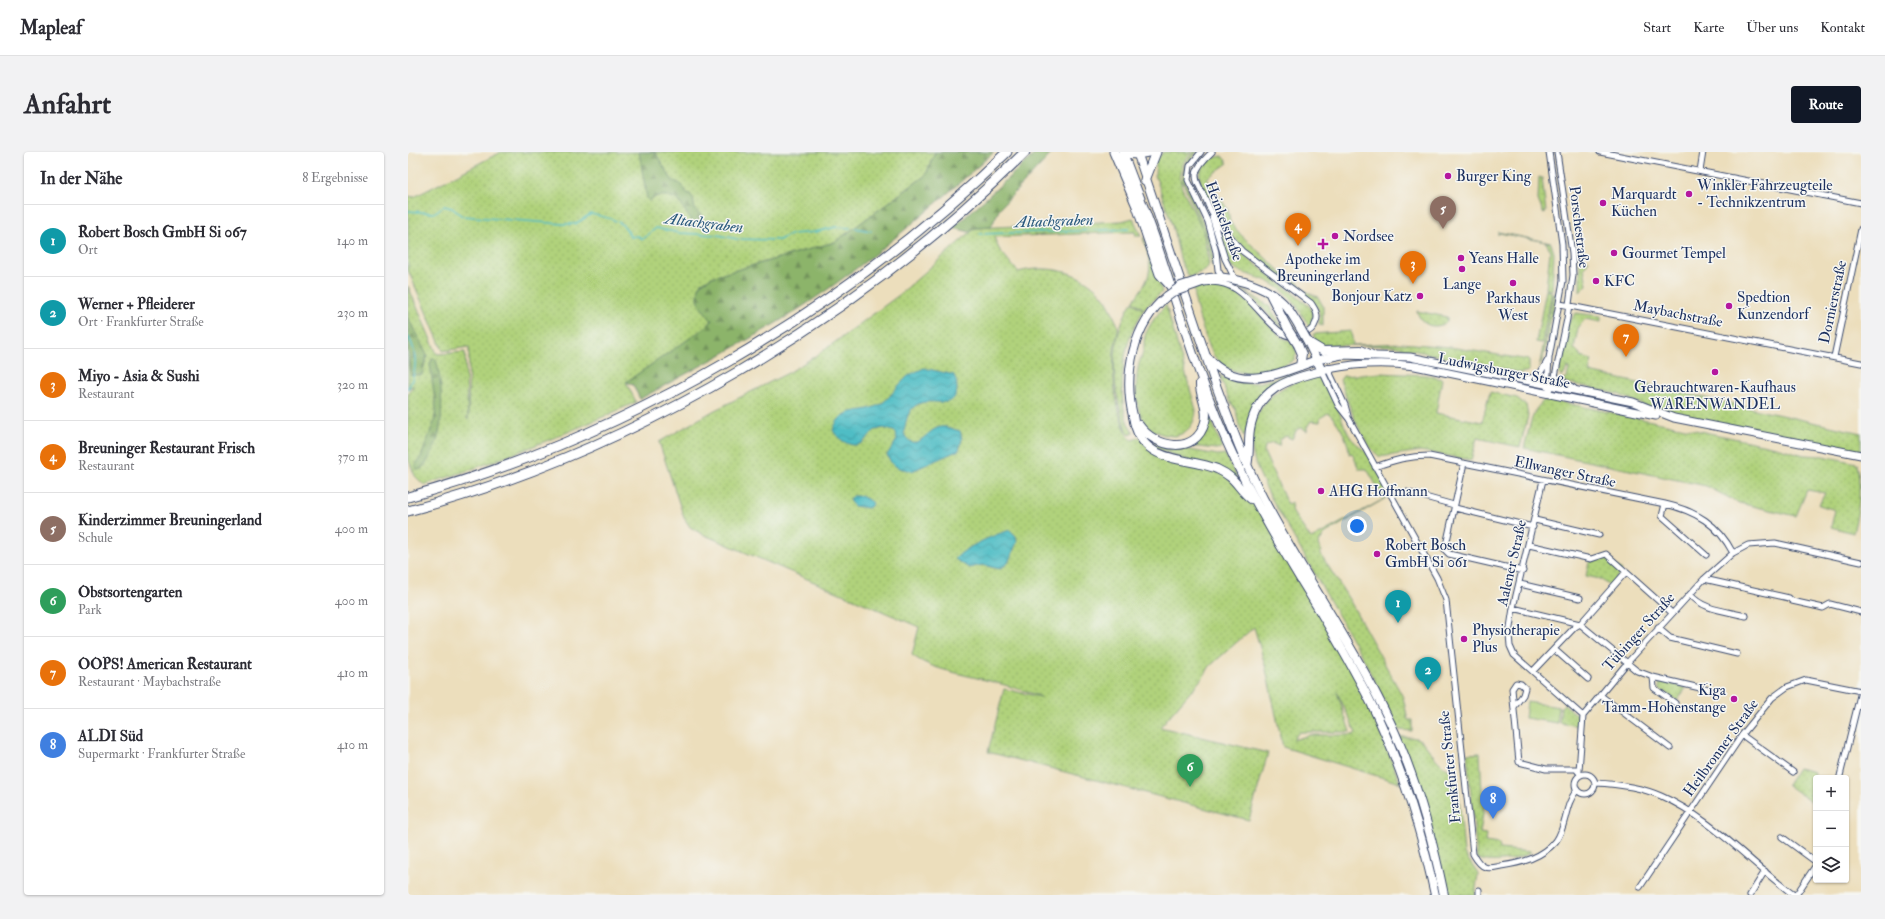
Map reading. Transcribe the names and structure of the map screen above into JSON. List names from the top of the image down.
{
  "streets": {
    "main road": ["Ludwigsburger Straße"],
    "street": [
      "Heinkelstraße",
      "Porschestraße",
      "Dornierstraße",
      "Maybachstraße",
      "Ellwanger Straße",
      "Aalener Straße",
      "Tübinger Straße",
      "Heilbronner Straße",
      "Frankfurter Straße"
    ]
  },
  "crossings": [
    ["Porschestraße", "Maybachstraße"],
    ["Porschestraße", "Ludwigsburger Straße"],
    ["Dornierstraße", "Maybachstraße"],
    ["Ludwigsburger Straße", "Frankfurter Straße"],
    ["Ellwanger Straße", "Aalener Straße"],
    ["Ellwanger Straße", "Tübinger Straße"],
    ["Ellwanger Straße", "Frankfurter Straße"],
    ["Aalener Straße", "Tübinger Straße"]
  ],
  "water": ["Altachgraben"],
  "places": {
    "other": [
      "Burger King",
      "Winkler Fahrzeugteile - Technikzentrum",
      "Marquardt Küchen",
      "Nordsee",
      "Gourmet Tempel",
      "Yeans Halle",
      "Lange",
      "KFC",
      "Parkhaus West",
      "Bonjour Katz",
      "Spedtion Kunzendorf",
      "Gebrauchtwaren-Kaufhaus WARENWANDEL",
      "AHG Hoffmann",
      "Robert Bosch GmbH Si 061",
      "Physiotherapie Plus",
      "Kiga Tamm-Hohenstange"
    ],
    "health": ["Apotheke im Breuningerland"]
  },
  "page": {
    "header": "Mapleaf",
    "nav": [
      "Start",
      "Karte",
      "Über uns",
      "Kontakt"
    ],
    "buttons": "Route",
    "title": "Anfahrt",
    "heading": ["In der Nähe", "8 Ergebnisse"],
    "pins": [
      "5",
      "4",
      "3",
      "7",
      "1",
      "2",
      "6",
      "8"
    ],
    "list": [
      {
        "mark": "1",
        "name": "Robert Bosch GmbH Si 067",
        "note": "Ort",
        "value": "140 m"
      },
      {
        "mark": "2",
        "name": "Werner + Pfleiderer",
        "note": "Ort · Frankfurter Straße",
        "value": "230 m"
      },
      {
        "mark": "3",
        "name": "Miyo - Asia & Sushi",
        "note": "Restaurant",
        "value": "320 m"
      },
      {
        "mark": "4",
        "name": "Breuninger Restaurant Frisch",
        "note": "Restaurant",
        "value": "370 m"
      },
      {
        "mark": "5",
        "name": "Kinderzimmer Breuningerland",
        "note": "Schule",
        "value": "400 m"
      },
      {
        "mark": "6",
        "name": "Obstsortengarten",
        "note": "Park",
        "value": "400 m"
      },
      {
        "mark": "7",
        "name": "OOPS! American Restaurant",
        "note": "Restaurant · Maybachstraße",
        "value": "410 m"
      },
      {
        "mark": "8",
        "name": "ALDI Süd",
        "note": "Supermarkt · Frankfurter Straße",
        "value": "410 m"
      }
    ],
    "map_buttons": ["+", "−"]
  }
}
